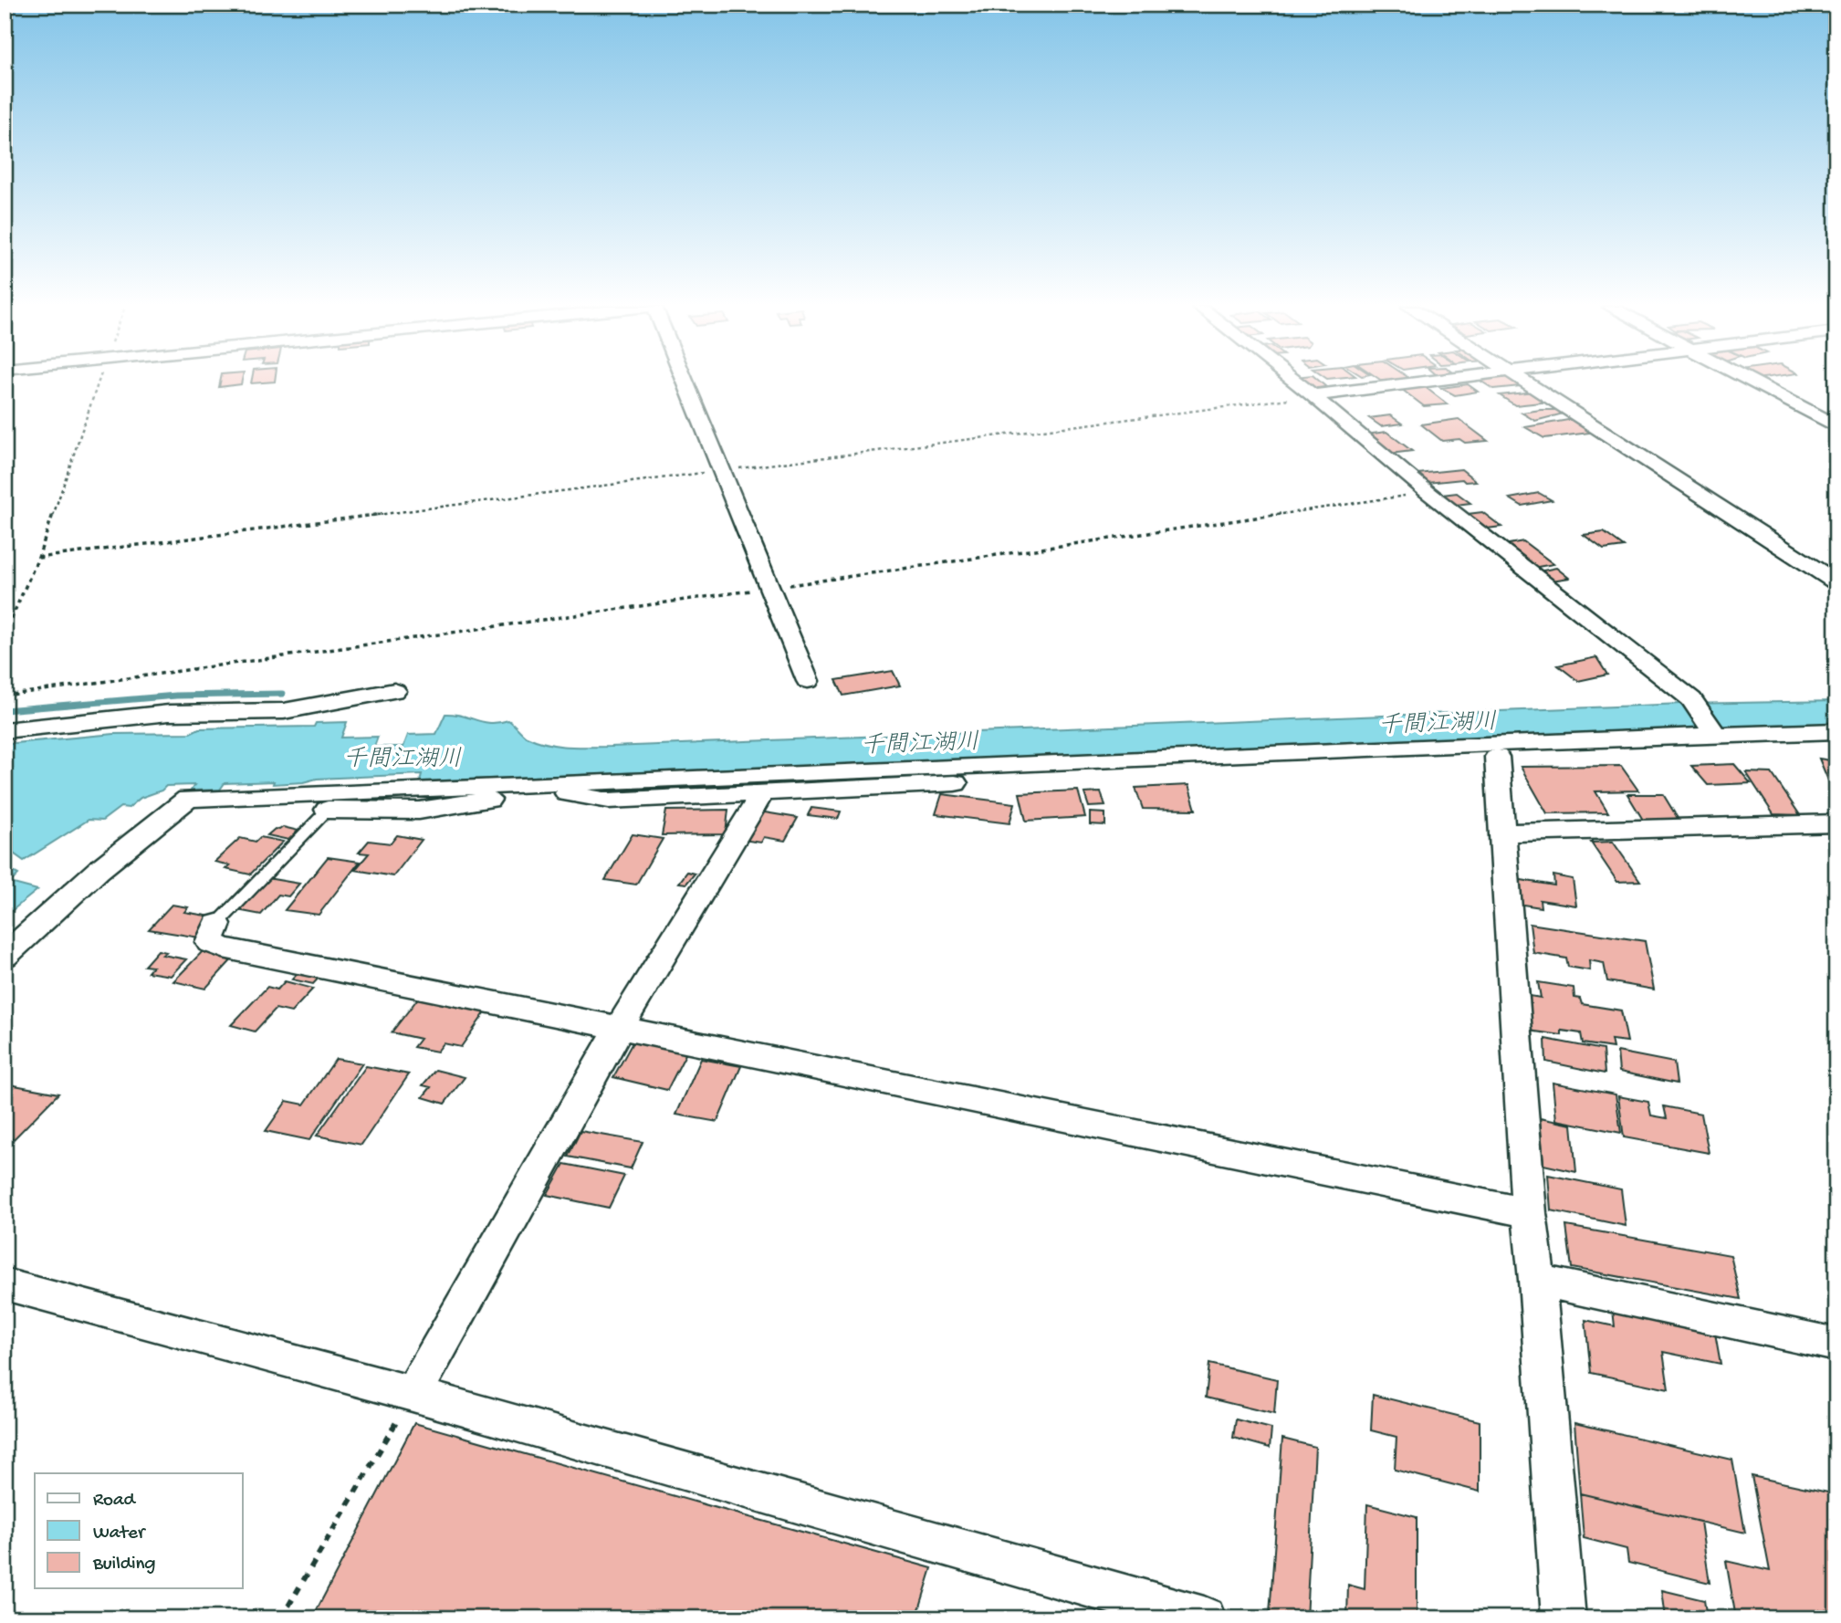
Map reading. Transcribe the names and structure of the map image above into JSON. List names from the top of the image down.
{
  "water": ["千間江湖川"],
  "legend": ["Road", "Water", "Building"]
}
